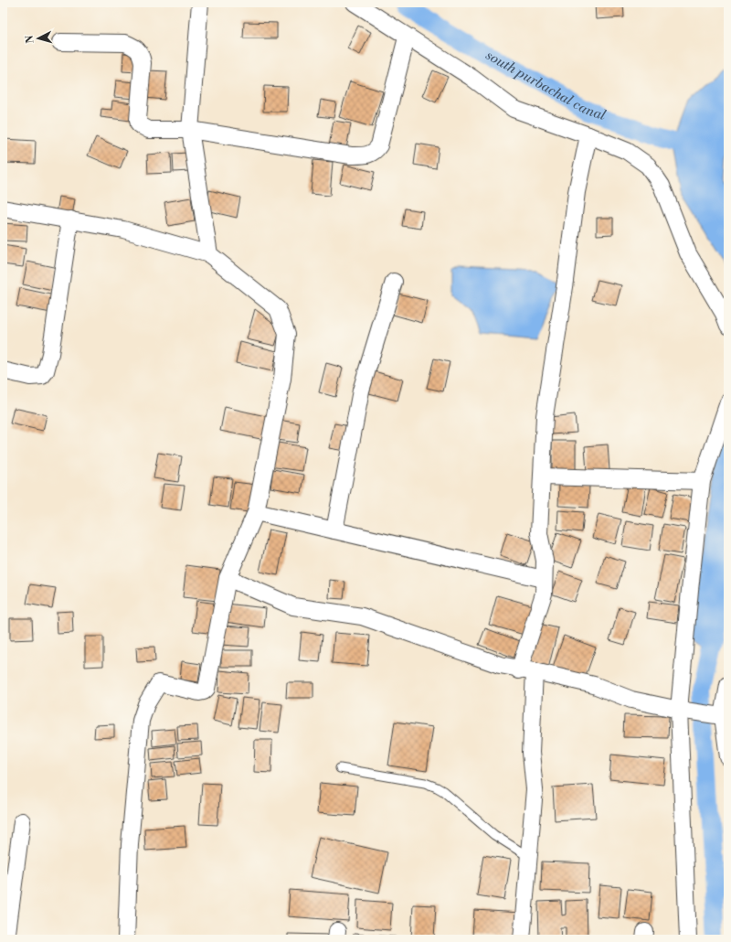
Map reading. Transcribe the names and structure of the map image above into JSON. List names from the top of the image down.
{
  "water": ["south purbachal canal"],
  "north": "left"
}
